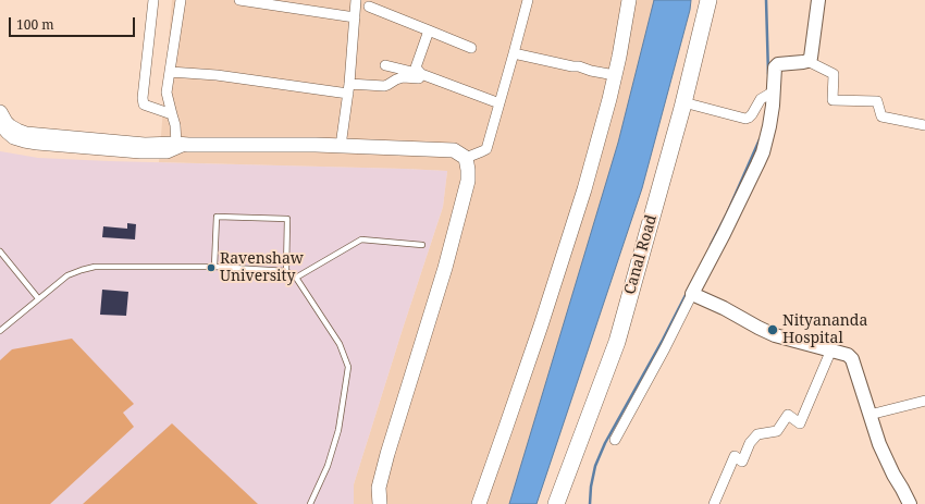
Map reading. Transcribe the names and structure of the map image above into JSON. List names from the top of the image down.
{
  "streets": {
    "main road": ["Canal Road"]
  },
  "places": ["Ravenshaw University", "Nityananda Hospital"],
  "scale_bar": "100 m"
}
